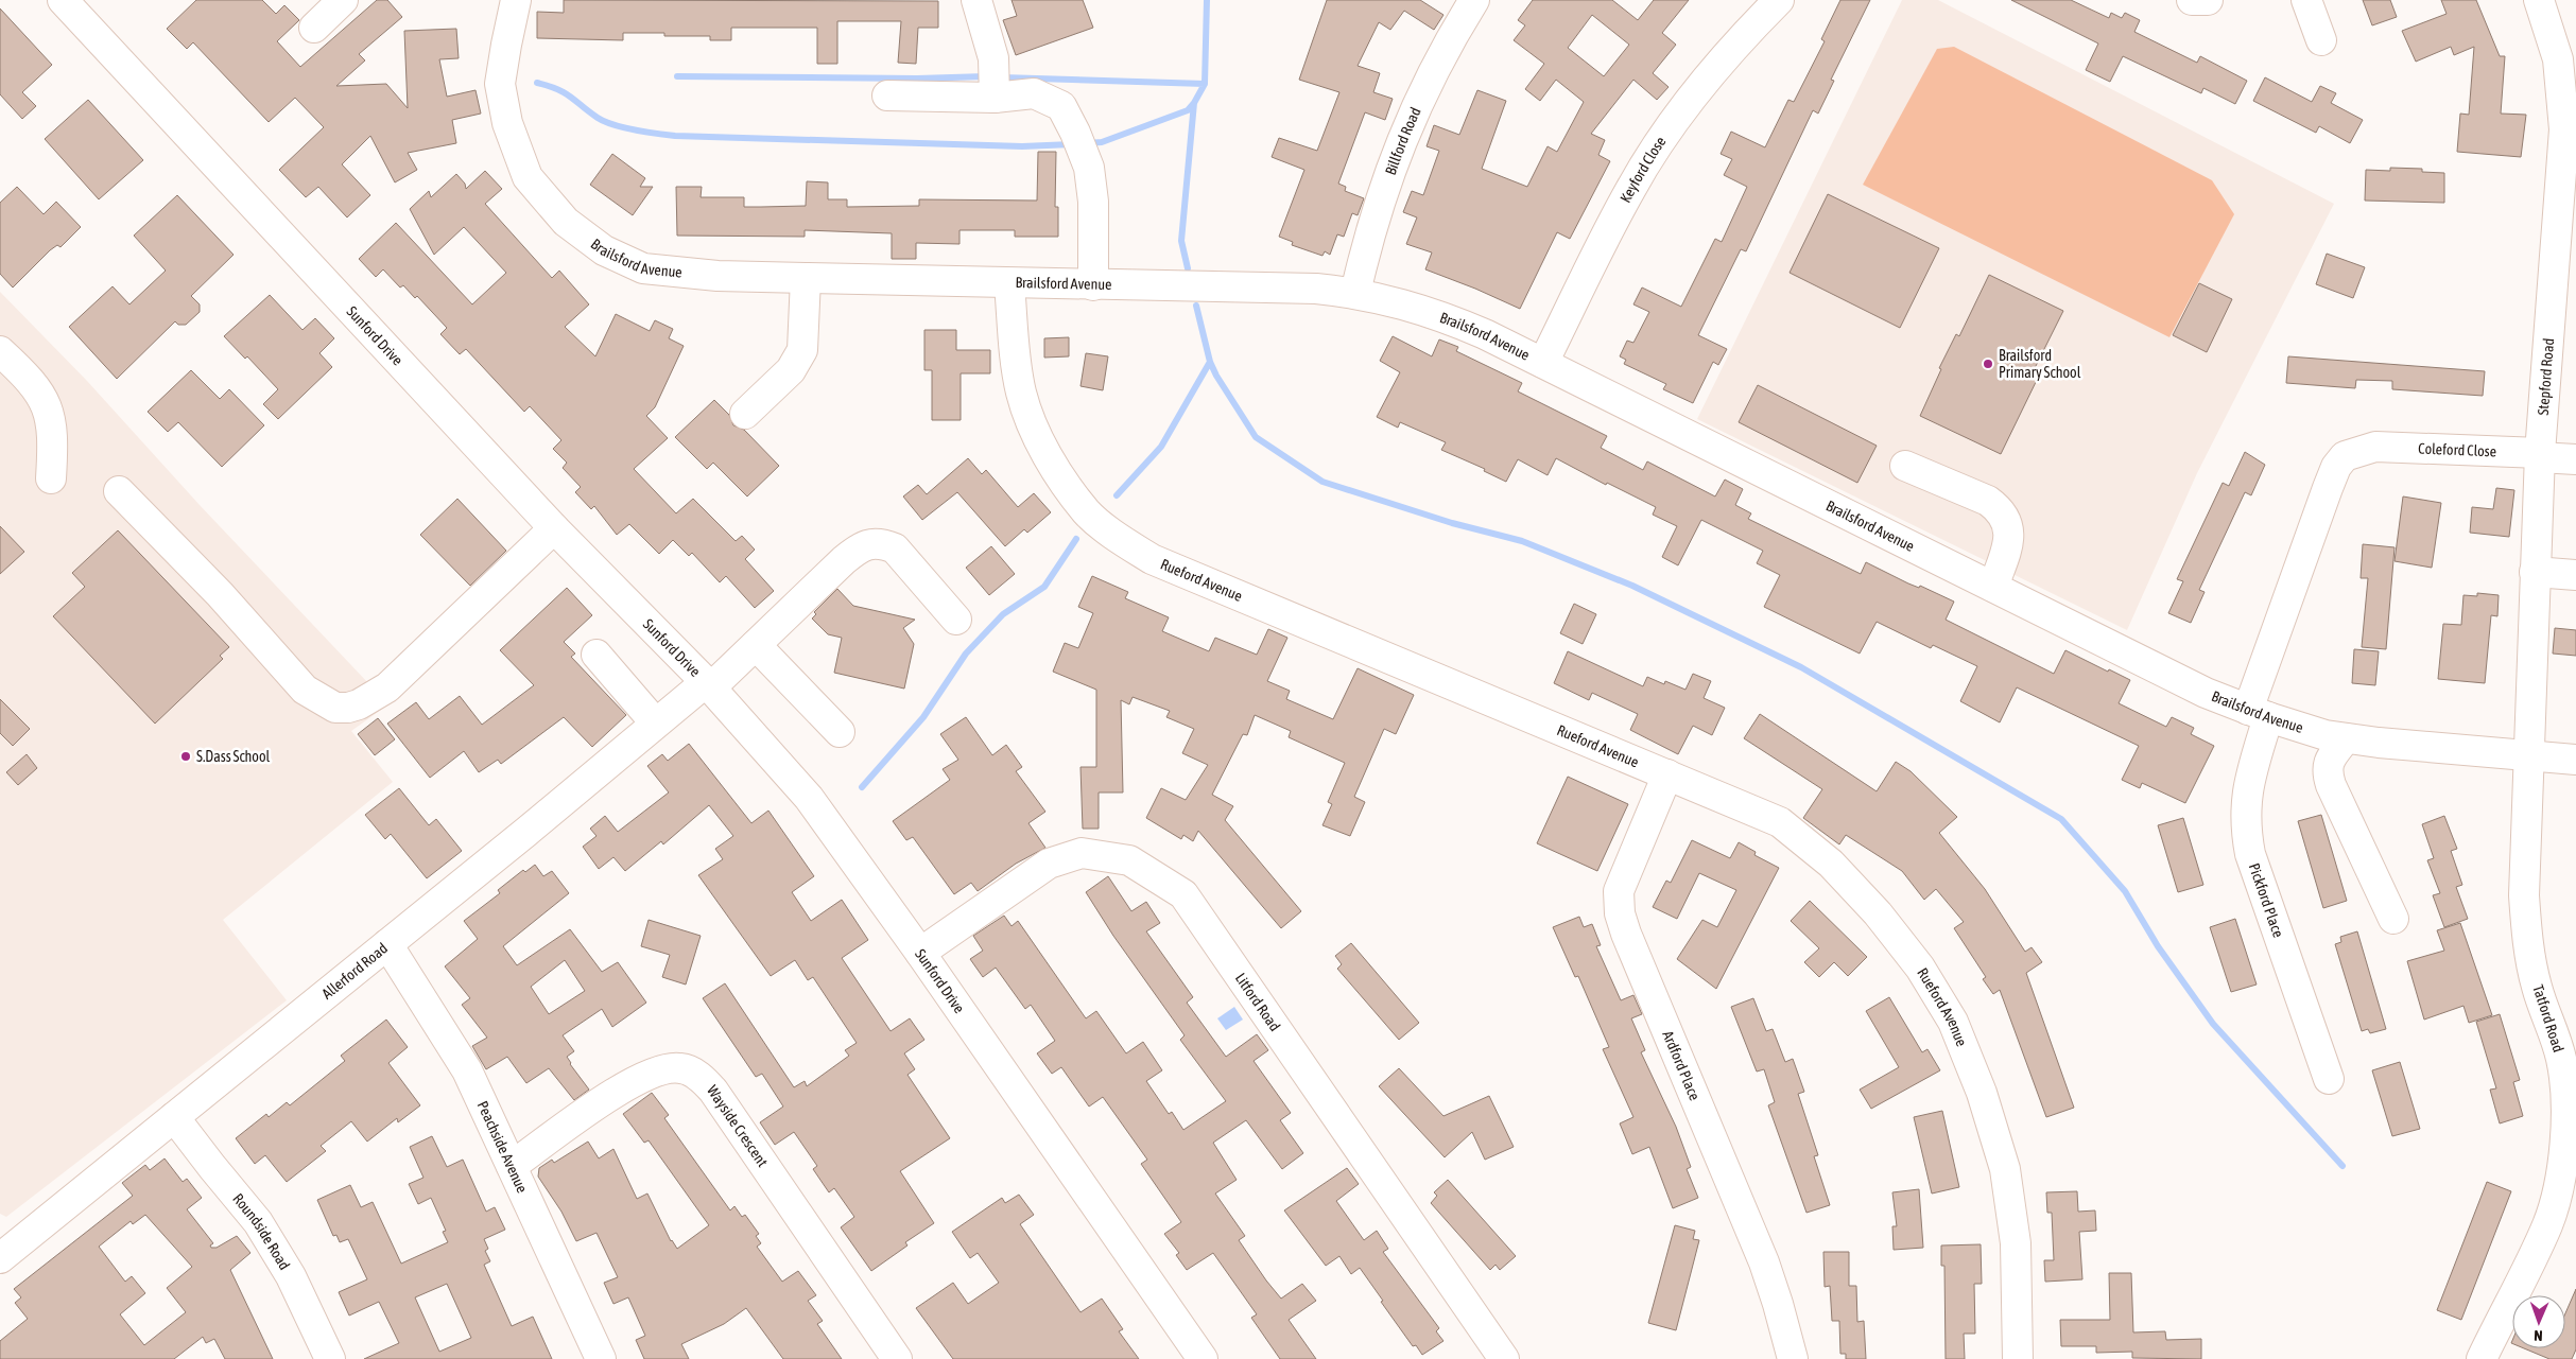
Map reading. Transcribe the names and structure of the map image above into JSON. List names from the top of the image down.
{
  "streets": {
    "street": [
      "Billford Road",
      "Keyford Close",
      "Brailsford Avenue",
      "Sunford Drive",
      "Stepford Road",
      "Coleford Close",
      "Rueford Avenue",
      "Pickford Place",
      "Allerford Road",
      "Litford Road",
      "Tatford Road",
      "Ardford Place",
      "Wayside Crescent",
      "Peachside Avenue",
      "Roundside Road"
    ]
  },
  "crossings": [
    ["Billford Road", "Brailsford Avenue"],
    ["Keyford Close", "Brailsford Avenue"],
    ["Brailsford Avenue", "Stepford Road"],
    ["Brailsford Avenue", "Rueford Avenue"],
    ["Brailsford Avenue", "Pickford Place"],
    ["Brailsford Avenue", "Tatford Road"],
    ["Sunford Drive", "Allerford Road"],
    ["Sunford Drive", "Litford Road"],
    ["Stepford Road", "Coleford Close"],
    ["Stepford Road", "Tatford Road"],
    ["Coleford Close", "Pickford Place"],
    ["Rueford Avenue", "Ardford Place"],
    ["Allerford Road", "Peachside Avenue"],
    ["Allerford Road", "Roundside Road"],
    ["Wayside Crescent", "Peachside Avenue"]
  ],
  "places": ["Brailsford Primary School", "S.Dass School"],
  "north": "bottom"
}
